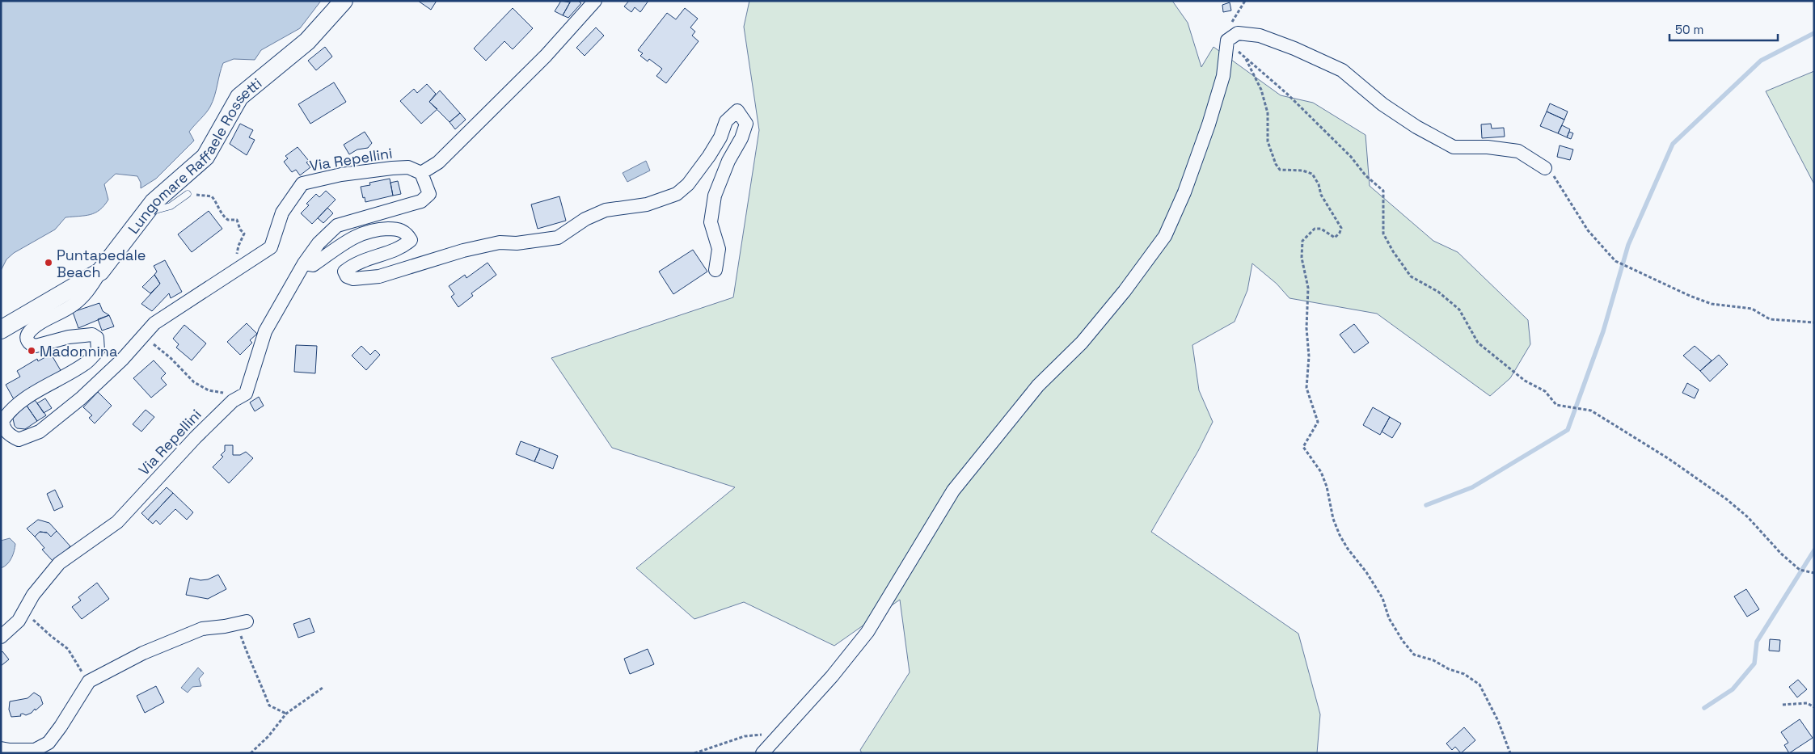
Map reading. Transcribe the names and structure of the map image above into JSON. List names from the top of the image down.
{
  "streets": {
    "main road": ["Lungomare Raffaele Rossetti"],
    "street": ["Via Repellini"]
  },
  "crossings": [
    ["Lungomare Raffaele Rossetti", "Via Repellini"]
  ],
  "places": ["Puntapedale Beach", "Madonnina"],
  "scale_bar": "50 m"
}
